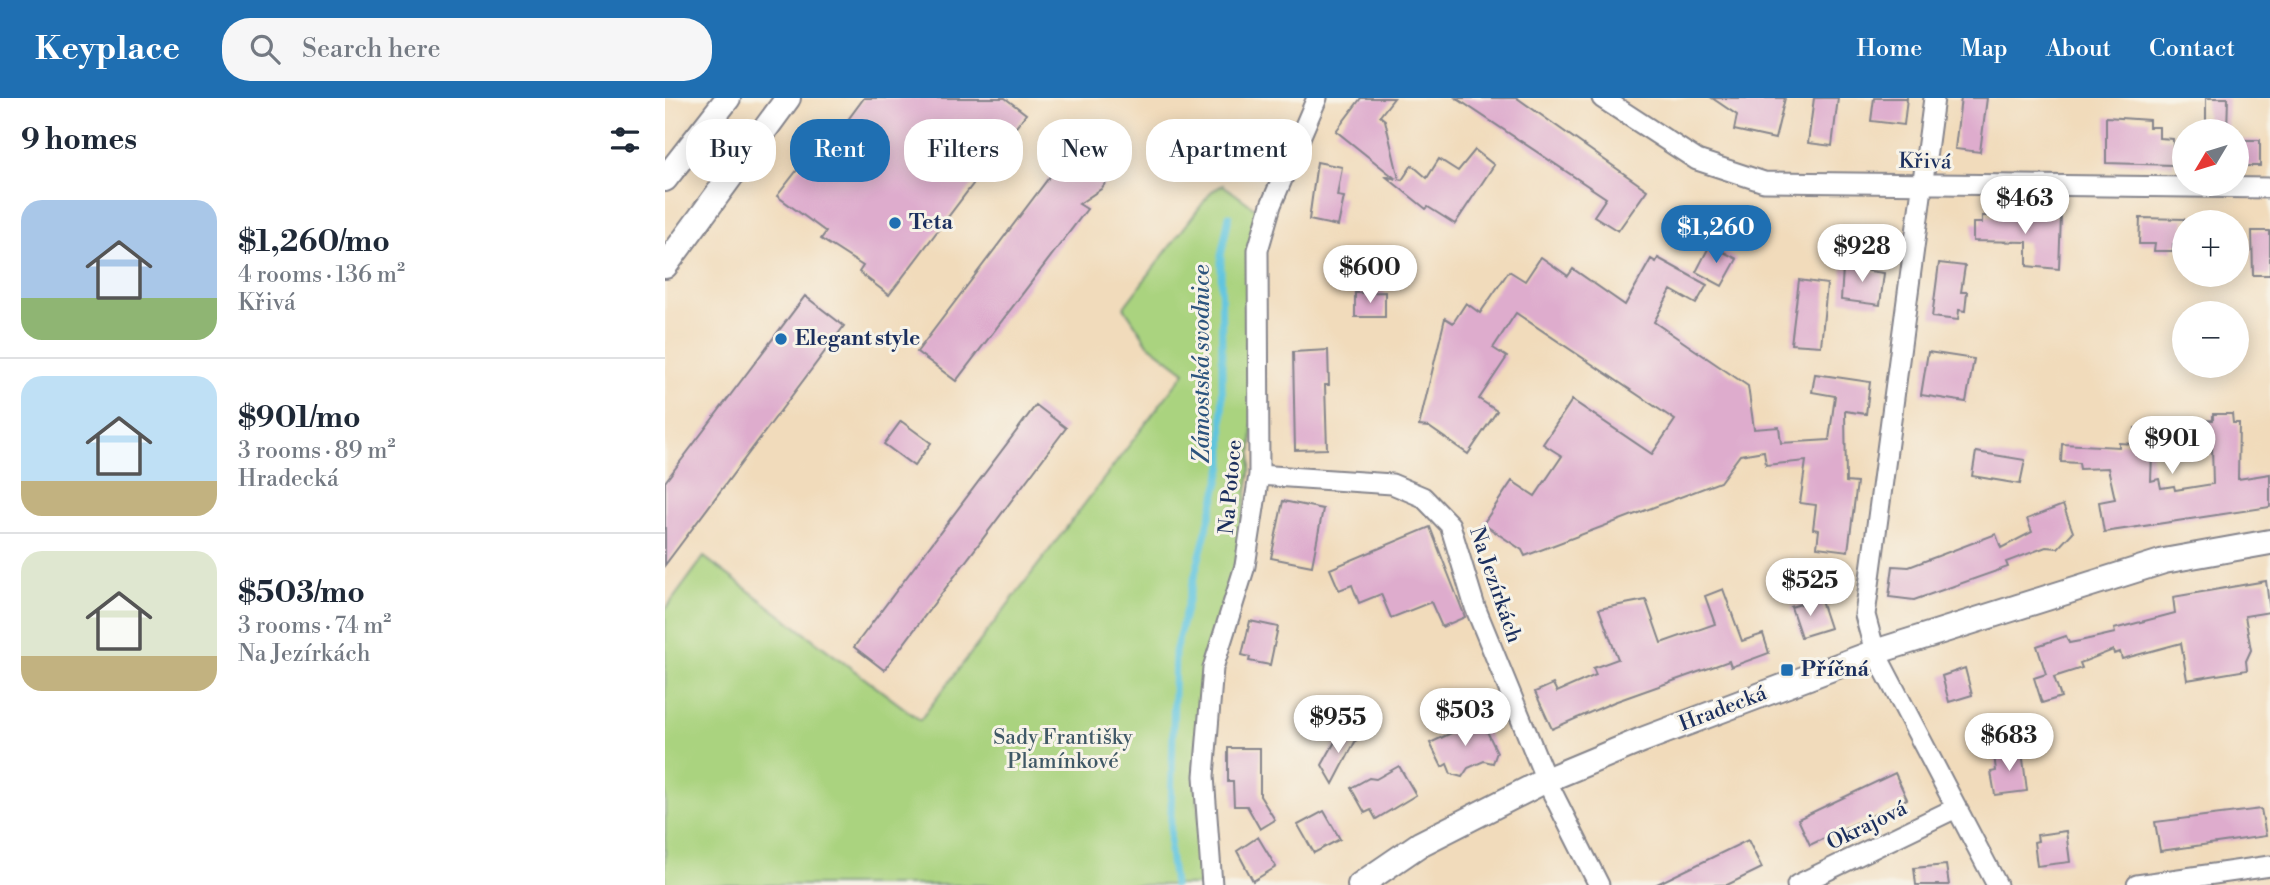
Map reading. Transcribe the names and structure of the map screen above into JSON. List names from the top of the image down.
{
  "streets": {
    "street": [
      "Křivá",
      "Na Potoce",
      "Na Jezírkách",
      "Hradecká",
      "Okrajová"
    ]
  },
  "crossings": [
    ["Na Potoce", "Na Jezírkách"],
    ["Na Jezírkách", "Hradecká"]
  ],
  "water": ["Zámostská svodnice"],
  "parks": ["Sady Františky Plamínkové"],
  "places": {
    "other": ["Teta", "Elegant style"],
    "transit": ["Příčná"]
  },
  "north": "bottom left",
  "page": {
    "header": "Keyplace",
    "search": "Search here",
    "nav": [
      "Home",
      "Map",
      "About",
      "Contact"
    ],
    "heading": "9 homes",
    "map_buttons": ["+", "−"],
    "chip": [
      "Buy",
      "Rent",
      "Filters",
      "New",
      "Apartment"
    ],
    "price": [
      "$463",
      "$1,260",
      "$928",
      "$600",
      "$901",
      "$525",
      "$503",
      "$955",
      "$683"
    ],
    "list": [
      {
        "name": "$1,260/mo",
        "note": "4 rooms · 136 m² · Křivá"
      },
      {
        "name": "$901/mo",
        "note": "3 rooms · 89 m² · Hradecká"
      },
      {
        "name": "$503/mo",
        "note": "3 rooms · 74 m² · Na Jezírkách"
      }
    ]
  }
}
